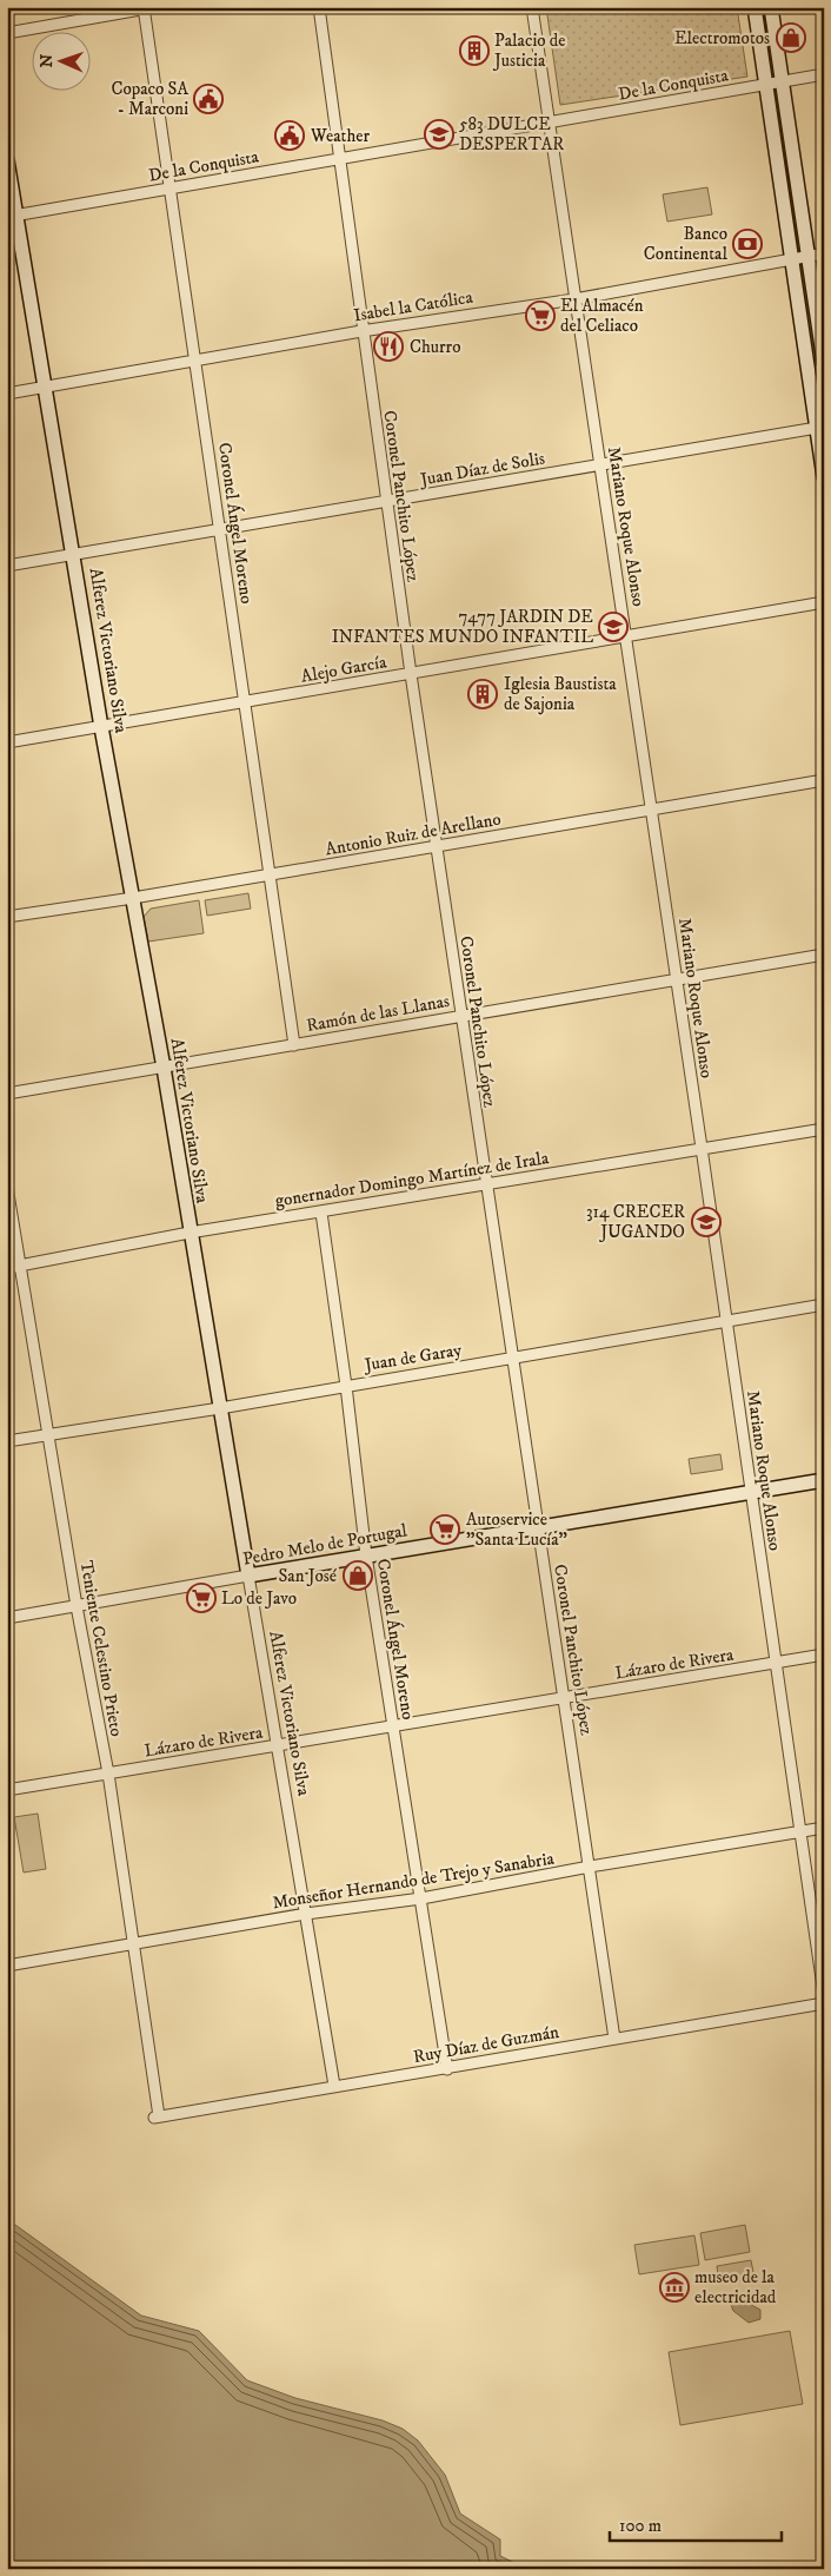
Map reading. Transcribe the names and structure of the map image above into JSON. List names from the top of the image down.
{
  "streets": {
    "street": [
      "De la Conquista",
      "Isabel la Católica",
      "Juan Díaz de Solis",
      "Coronel Panchito López",
      "Coronel Ángel Moreno",
      "Mariano Roque Alonso",
      "Alferez Victoriano Silva",
      "Alejo García",
      "Antonio Ruiz de Arellano",
      "Ramón de las Llanas",
      "gonernador Domingo Martínez de Irala",
      "Juan de Garay",
      "Pedro Melo de Portugal",
      "Teniente Celestino Prieto",
      "Lázaro de Rivera",
      "Monseñor Hernando de Trejo y Sanabria",
      "Ruy Díaz de Guzmán"
    ]
  },
  "crossings": [
    ["De la Conquista", "Coronel Panchito López"],
    ["De la Conquista", "Coronel Ángel Moreno"],
    ["De la Conquista", "Mariano Roque Alonso"],
    ["De la Conquista", "Alferez Victoriano Silva"],
    ["Isabel la Católica", "Coronel Panchito López"],
    ["Isabel la Católica", "Coronel Ángel Moreno"],
    ["Isabel la Católica", "Mariano Roque Alonso"],
    ["Isabel la Católica", "Alferez Victoriano Silva"],
    ["Juan Díaz de Solis", "Coronel Panchito López"],
    ["Juan Díaz de Solis", "Coronel Ángel Moreno"],
    ["Juan Díaz de Solis", "Mariano Roque Alonso"],
    ["Juan Díaz de Solis", "Alferez Victoriano Silva"],
    ["Coronel Panchito López", "Alejo García"],
    ["Coronel Panchito López", "Antonio Ruiz de Arellano"],
    ["Coronel Panchito López", "Ramón de las Llanas"],
    ["Coronel Panchito López", "gonernador Domingo Martínez de Irala"],
    ["Coronel Panchito López", "Juan de Garay"],
    ["Coronel Panchito López", "Pedro Melo de Portugal"],
    ["Coronel Panchito López", "Lázaro de Rivera"],
    ["Coronel Panchito López", "Monseñor Hernando de Trejo y Sanabria"],
    ["Coronel Panchito López", "Ruy Díaz de Guzmán"],
    ["Coronel Ángel Moreno", "Alejo García"],
    ["Coronel Ángel Moreno", "Antonio Ruiz de Arellano"],
    ["Coronel Ángel Moreno", "Ramón de las Llanas"],
    ["Coronel Ángel Moreno", "gonernador Domingo Martínez de Irala"],
    ["Coronel Ángel Moreno", "Juan de Garay"],
    ["Coronel Ángel Moreno", "Pedro Melo de Portugal"],
    ["Coronel Ángel Moreno", "Lázaro de Rivera"],
    ["Coronel Ángel Moreno", "Monseñor Hernando de Trejo y Sanabria"],
    ["Coronel Ángel Moreno", "Ruy Díaz de Guzmán"],
    ["Mariano Roque Alonso", "Alejo García"],
    ["Mariano Roque Alonso", "Antonio Ruiz de Arellano"],
    ["Mariano Roque Alonso", "Ramón de las Llanas"],
    ["Mariano Roque Alonso", "gonernador Domingo Martínez de Irala"],
    ["Mariano Roque Alonso", "Juan de Garay"],
    ["Mariano Roque Alonso", "Pedro Melo de Portugal"],
    ["Mariano Roque Alonso", "Lázaro de Rivera"],
    ["Mariano Roque Alonso", "Monseñor Hernando de Trejo y Sanabria"],
    ["Alferez Victoriano Silva", "Alejo García"],
    ["Alferez Victoriano Silva", "Antonio Ruiz de Arellano"],
    ["Alferez Victoriano Silva", "Ramón de las Llanas"],
    ["Alferez Victoriano Silva", "gonernador Domingo Martínez de Irala"],
    ["Alferez Victoriano Silva", "Juan de Garay"],
    ["Alferez Victoriano Silva", "Pedro Melo de Portugal"],
    ["Alferez Victoriano Silva", "Lázaro de Rivera"],
    ["Alferez Victoriano Silva", "Monseñor Hernando de Trejo y Sanabria"],
    ["Alferez Victoriano Silva", "Ruy Díaz de Guzmán"],
    ["gonernador Domingo Martínez de Irala", "Teniente Celestino Prieto"],
    ["Juan de Garay", "Teniente Celestino Prieto"],
    ["Pedro Melo de Portugal", "Teniente Celestino Prieto"],
    ["Teniente Celestino Prieto", "Lázaro de Rivera"],
    ["Teniente Celestino Prieto", "Monseñor Hernando de Trejo y Sanabria"],
    ["Teniente Celestino Prieto", "Ruy Díaz de Guzmán"]
  ],
  "places": {
    "shop": ["Electromotos", "San José"],
    "building": ["Palacio de Justicia", "Iglesia Baustista de Sajonia"],
    "public building": ["Copaco SA - Marconi", "Weather"],
    "school or university": ["583 DULCE DESPERTAR", "7477 JARDIN DE INFANTES MUNDO INFANTIL", "314 CRECER JUGANDO"],
    "bank": ["Banco Continental"],
    "supermarket": ["El Almacén del Celiaco", "Autoservice \"Santa Lucía\"", "Lo de Javo"],
    "restaurant": ["Churro"],
    "museum": ["museo de la electricidad"]
  },
  "scale_bar": "100 m",
  "north": "left"
}
